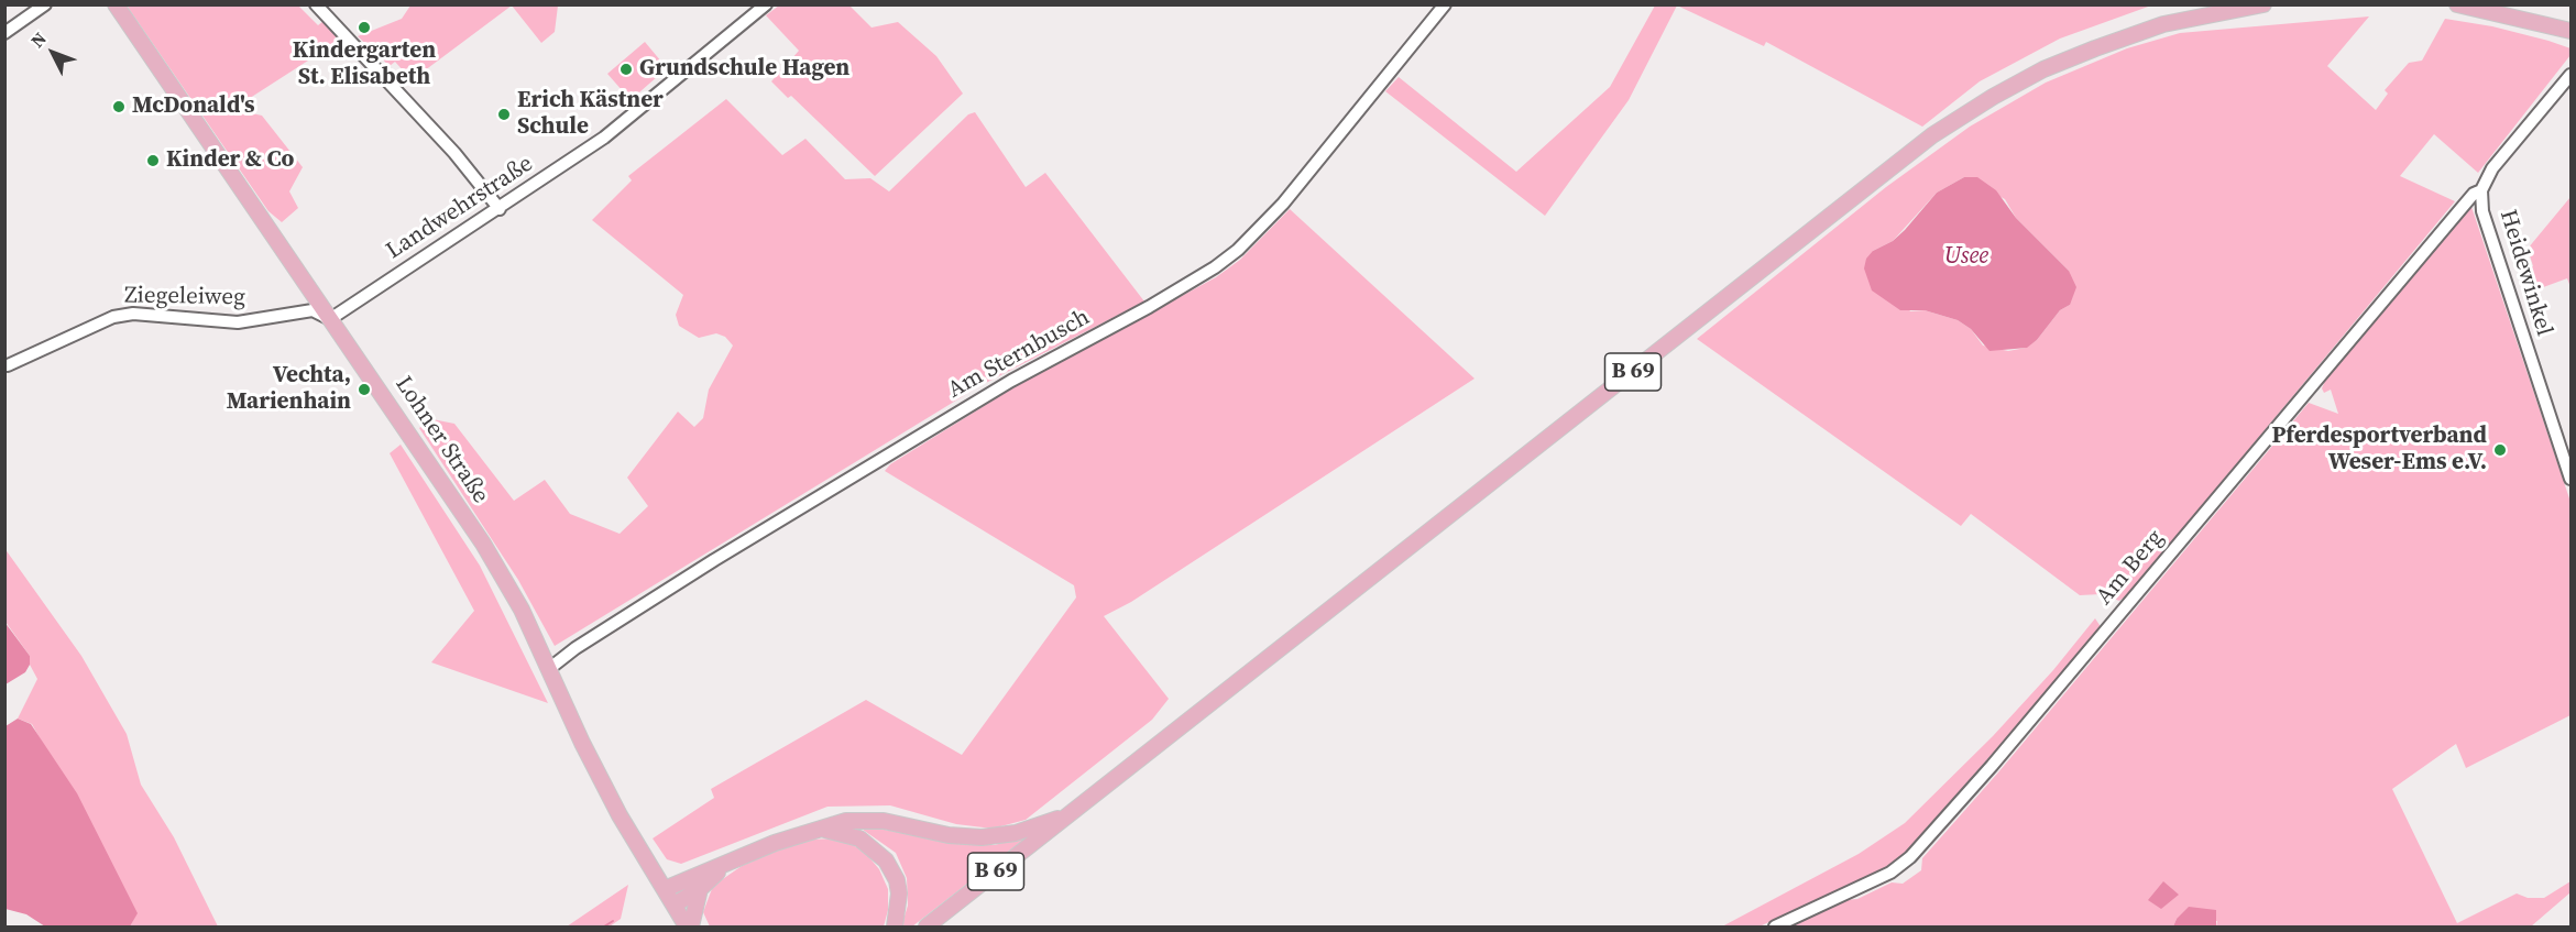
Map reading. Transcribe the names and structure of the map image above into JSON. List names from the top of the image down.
{
  "streets": {
    "main road": ["B 69", "Lohner Straße"],
    "street": [
      "Landwehrstraße",
      "Heidewinkel",
      "Ziegeleiweg",
      "Am Sternbusch",
      "Am Berg"
    ]
  },
  "crossings": [
    ["Landwehrstraße", "Ziegeleiweg"],
    ["Landwehrstraße", "Lohner Straße"],
    ["Heidewinkel", "Am Berg"],
    ["Ziegeleiweg", "Lohner Straße"],
    ["Am Sternbusch", "Lohner Straße"]
  ],
  "water": ["Usee"],
  "places": [
    "Kindergarten St. Elisabeth",
    "Grundschule Hagen",
    "McDonald's",
    "Erich Kästner Schule",
    "Kinder & Co",
    "Vechta, Marienhain",
    "Pferdesportverband Weser-Ems e.V."
  ],
  "north": "top left"
}
